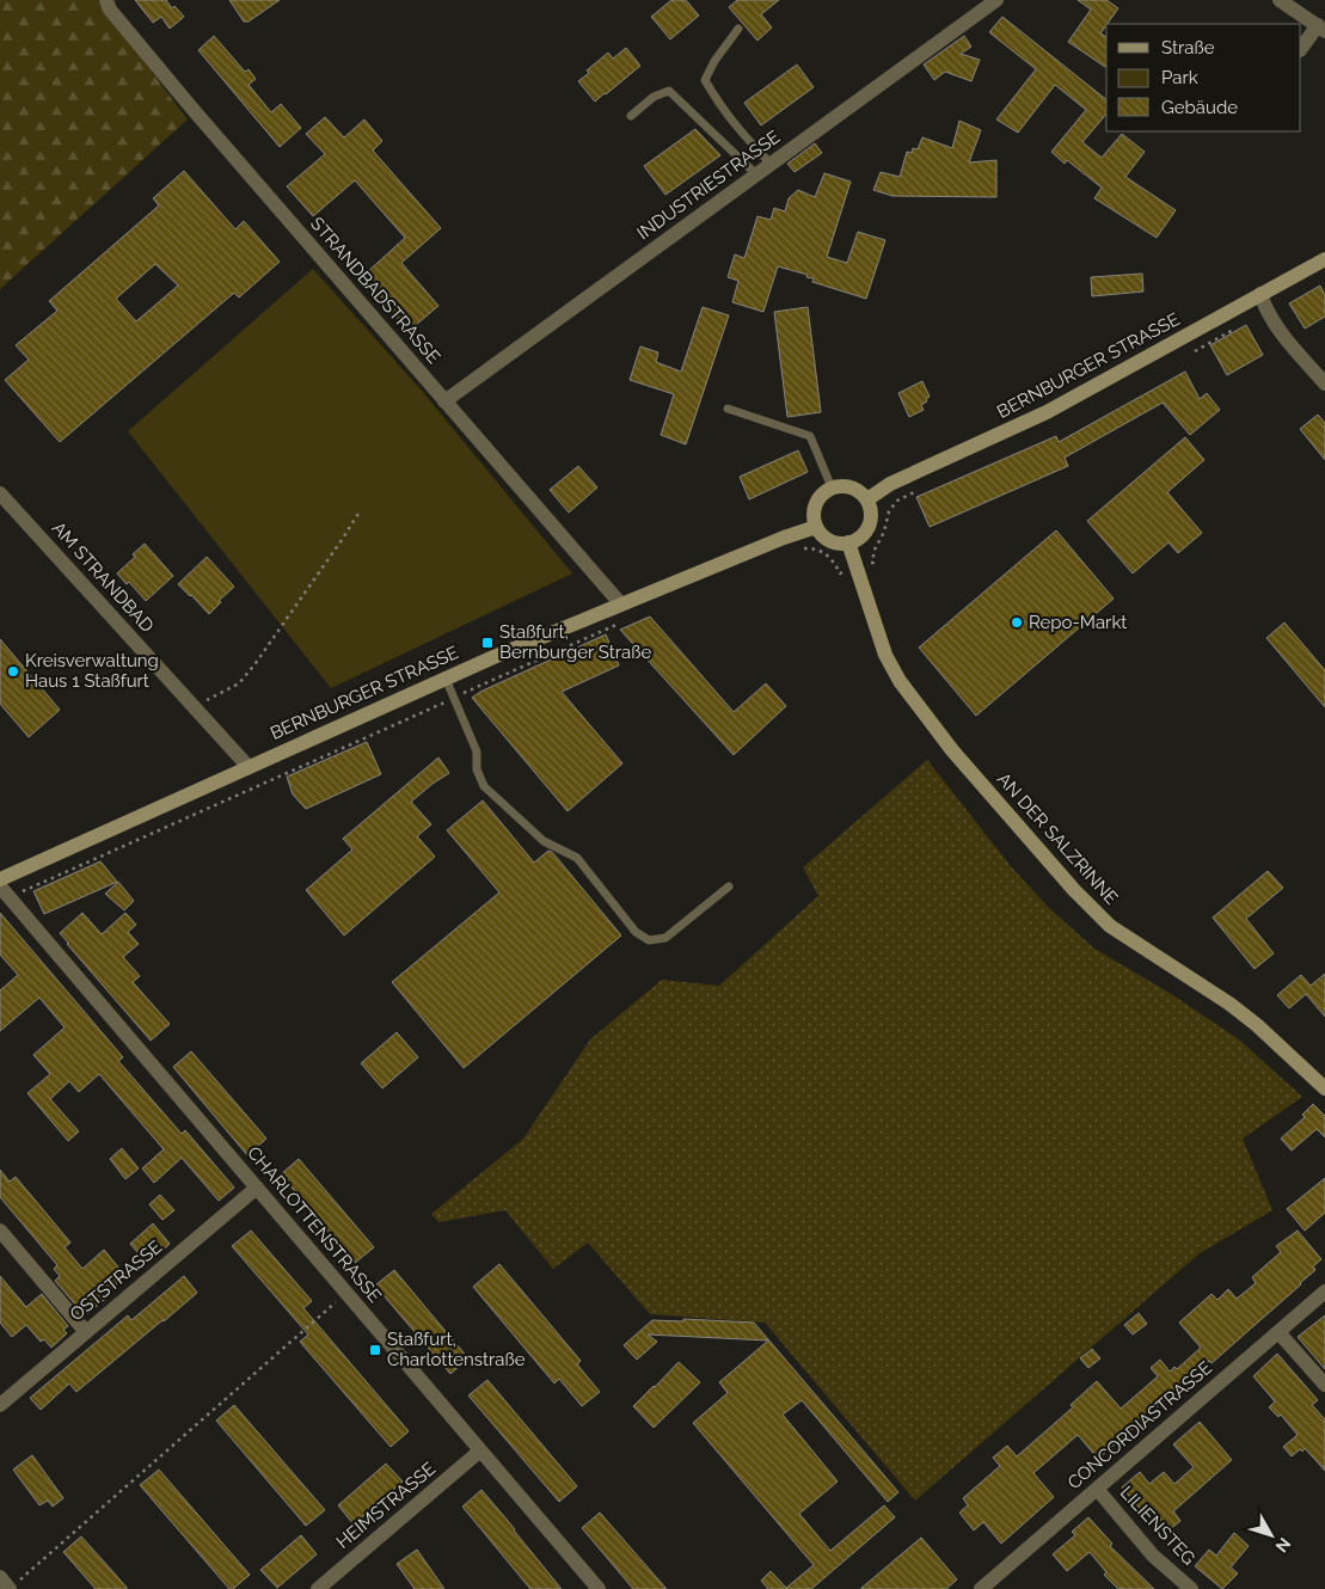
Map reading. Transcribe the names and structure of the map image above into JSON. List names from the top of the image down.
{
  "streets": {
    "main road": ["BERNBURGER STRASSE", "AN DER SALZRINNE"],
    "street": [
      "INDUSTRIESTRASSE",
      "STRANDBADSTRASSE",
      "AM STRANDBAD",
      "CHARLOTTENSTRASSE",
      "OSTSTRASSE",
      "CONCORDIASTRASSE",
      "HEIMSTRASSE",
      "LILIENSTEG"
    ]
  },
  "crossings": [
    ["INDUSTRIESTRASSE", "STRANDBADSTRASSE"],
    ["STRANDBADSTRASSE", "BERNBURGER STRASSE"],
    ["BERNBURGER STRASSE", "AM STRANDBAD"],
    ["BERNBURGER STRASSE", "AN DER SALZRINNE"],
    ["CHARLOTTENSTRASSE", "OSTSTRASSE"],
    ["CHARLOTTENSTRASSE", "HEIMSTRASSE"],
    ["CONCORDIASTRASSE", "LILIENSTEG"]
  ],
  "places": {
    "other": ["Repo-Markt", "Kreisverwaltung Haus 1 Staßfurt"],
    "transit": ["Staßfurt, Bernburger Straße", "Staßfurt, Charlottenstraße"]
  },
  "legend": ["Straße", "Park", "Gebäude"],
  "north": "bottom right"
}
